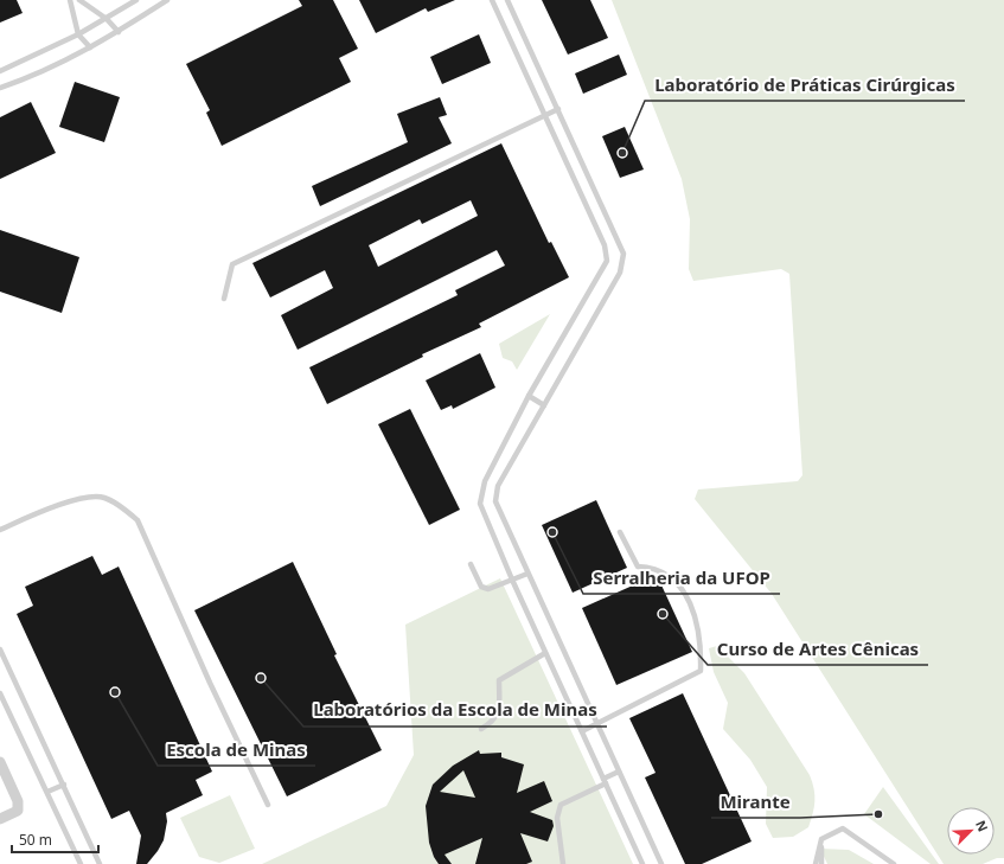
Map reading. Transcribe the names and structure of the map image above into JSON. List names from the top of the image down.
{
  "places": [
    "Laboratório de Práticas Cirúrgicas",
    "Serralheria da UFOP",
    "Curso de Artes Cênicas",
    "Laboratórios da Escola de Minas",
    "Escola de Minas",
    "Mirante"
  ],
  "scale_bar": "50 m",
  "north": "top right"
}
